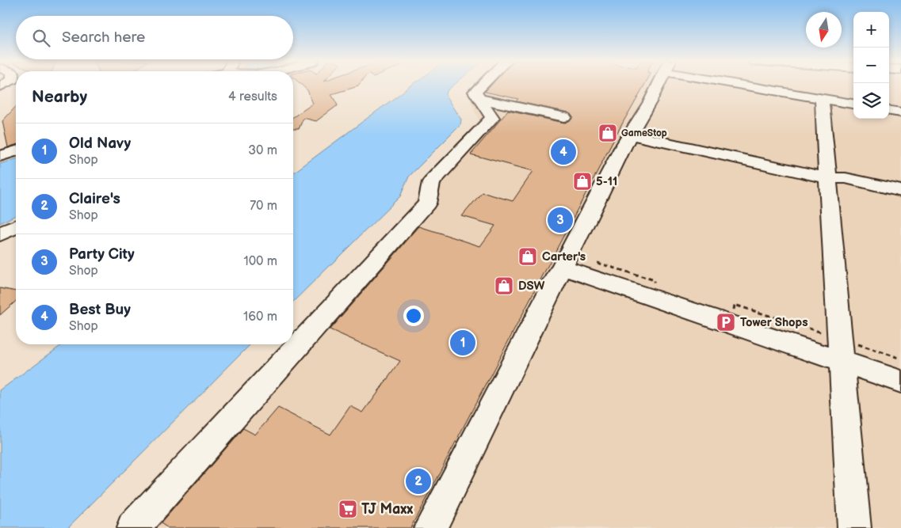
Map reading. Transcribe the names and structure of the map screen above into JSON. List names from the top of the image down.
{
  "places": {
    "shop": [
      "GameStop",
      "5-11",
      "Carter's",
      "DSW"
    ],
    "parking": ["Tower Shops"],
    "supermarket": ["TJ Maxx"]
  },
  "north": "bottom",
  "page": {
    "map_buttons": ["+", "−"],
    "search": "Search here",
    "heading": ["Nearby", "4 results"],
    "list": [
      {
        "mark": "1",
        "name": "Old Navy",
        "note": "Shop",
        "value": "30 m"
      },
      {
        "mark": "2",
        "name": "Claire's",
        "note": "Shop",
        "value": "70 m"
      },
      {
        "mark": "3",
        "name": "Party City",
        "note": "Shop",
        "value": "100 m"
      },
      {
        "mark": "4",
        "name": "Best Buy",
        "note": "Shop",
        "value": "160 m"
      }
    ],
    "pins": [
      "4",
      "3",
      "1",
      "2"
    ]
  }
}
